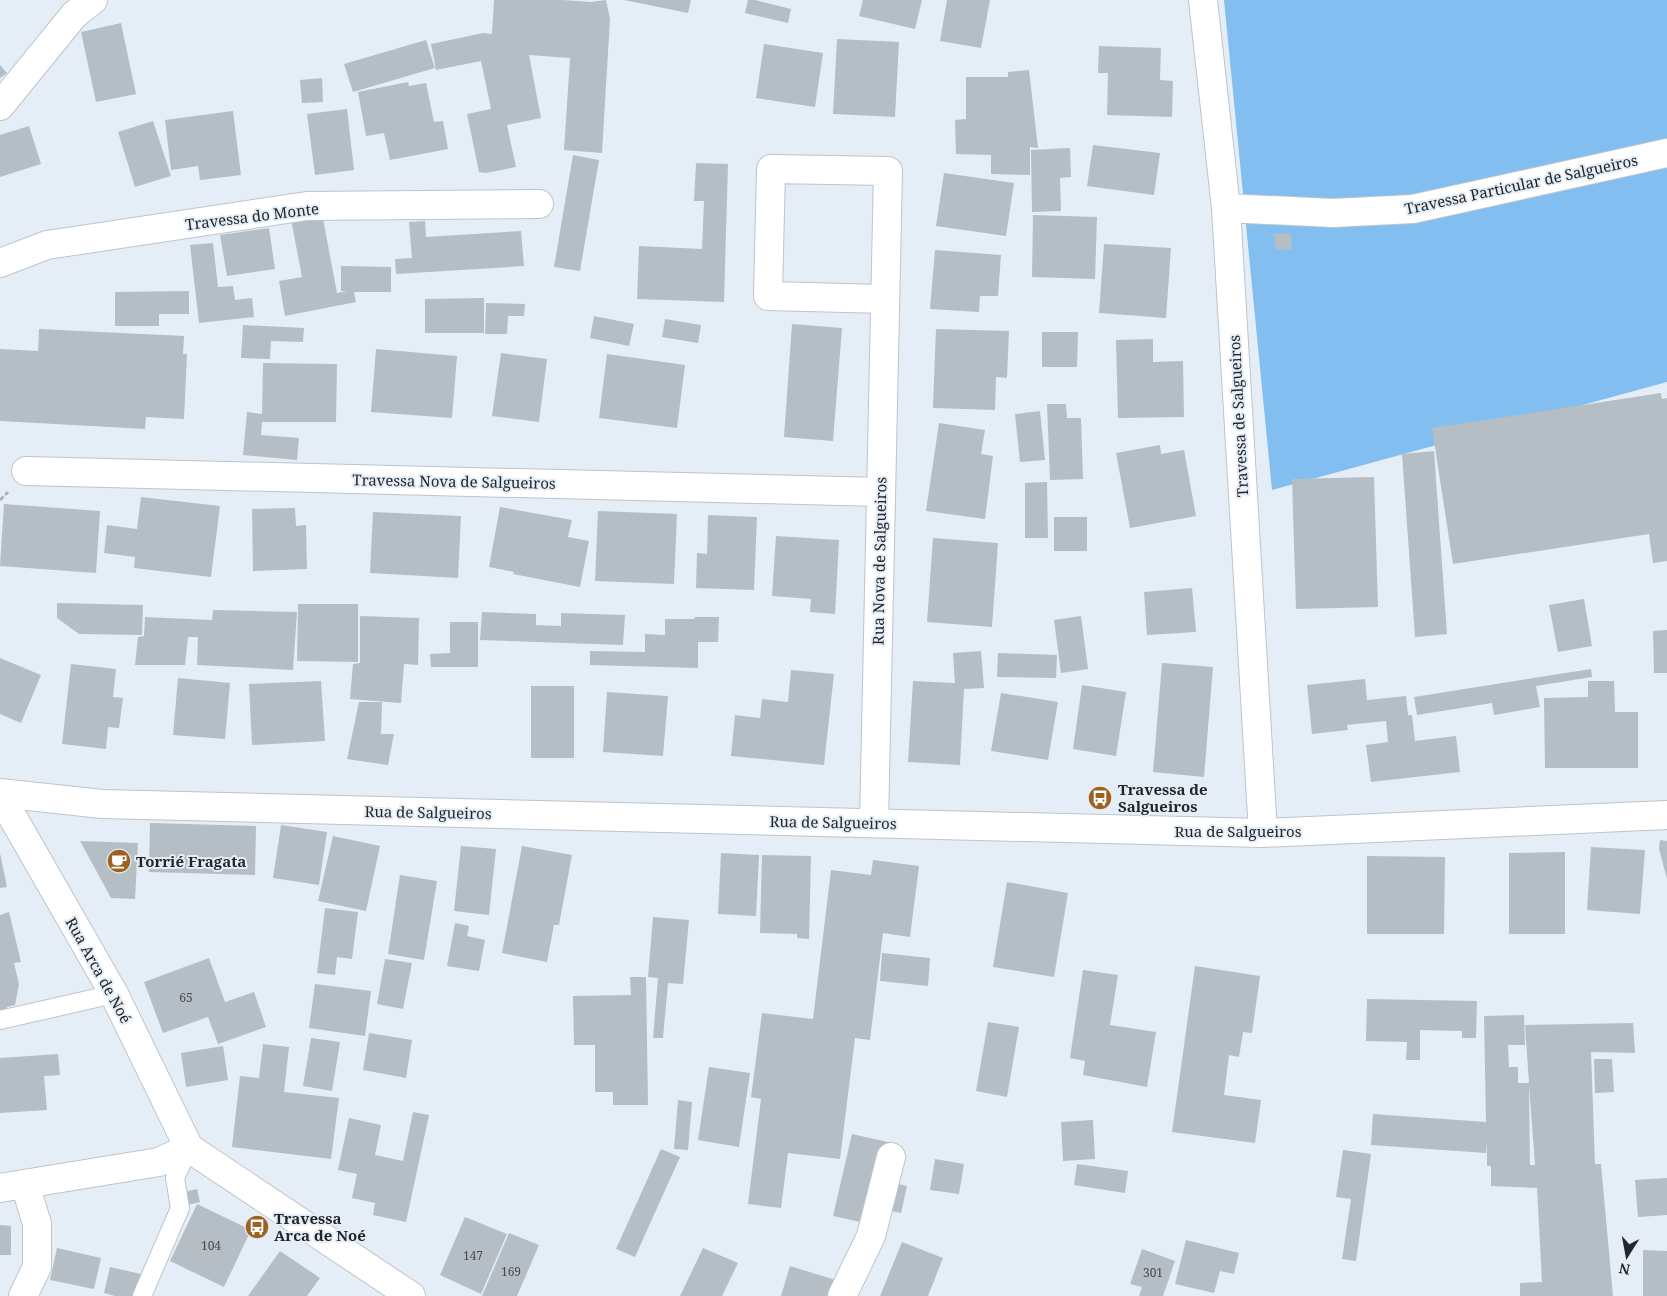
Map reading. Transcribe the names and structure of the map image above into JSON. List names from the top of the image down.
{
  "streets": {
    "street": [
      "Travessa Particular de Salgueiros",
      "Travessa do Monte",
      "Travessa de Salgueiros",
      "Travessa Nova de Salgueiros",
      "Rua Nova de Salgueiros",
      "Rua de Salgueiros",
      "Rua Arca de Noé"
    ]
  },
  "crossings": [
    ["Travessa Particular de Salgueiros", "Travessa de Salgueiros"],
    ["Travessa de Salgueiros", "Rua de Salgueiros"],
    ["Travessa Nova de Salgueiros", "Rua Nova de Salgueiros"],
    ["Rua Nova de Salgueiros", "Rua de Salgueiros"],
    ["Rua de Salgueiros", "Rua Arca de Noé"]
  ],
  "places": {
    "bus stop": ["Travessa de Salgueiros", "Travessa Arca de Noé"],
    "cafe": ["Torrié Fragata"]
  },
  "house_numbers": [
    "65",
    "104",
    "147",
    "169",
    "301"
  ],
  "north": "bottom"
}
